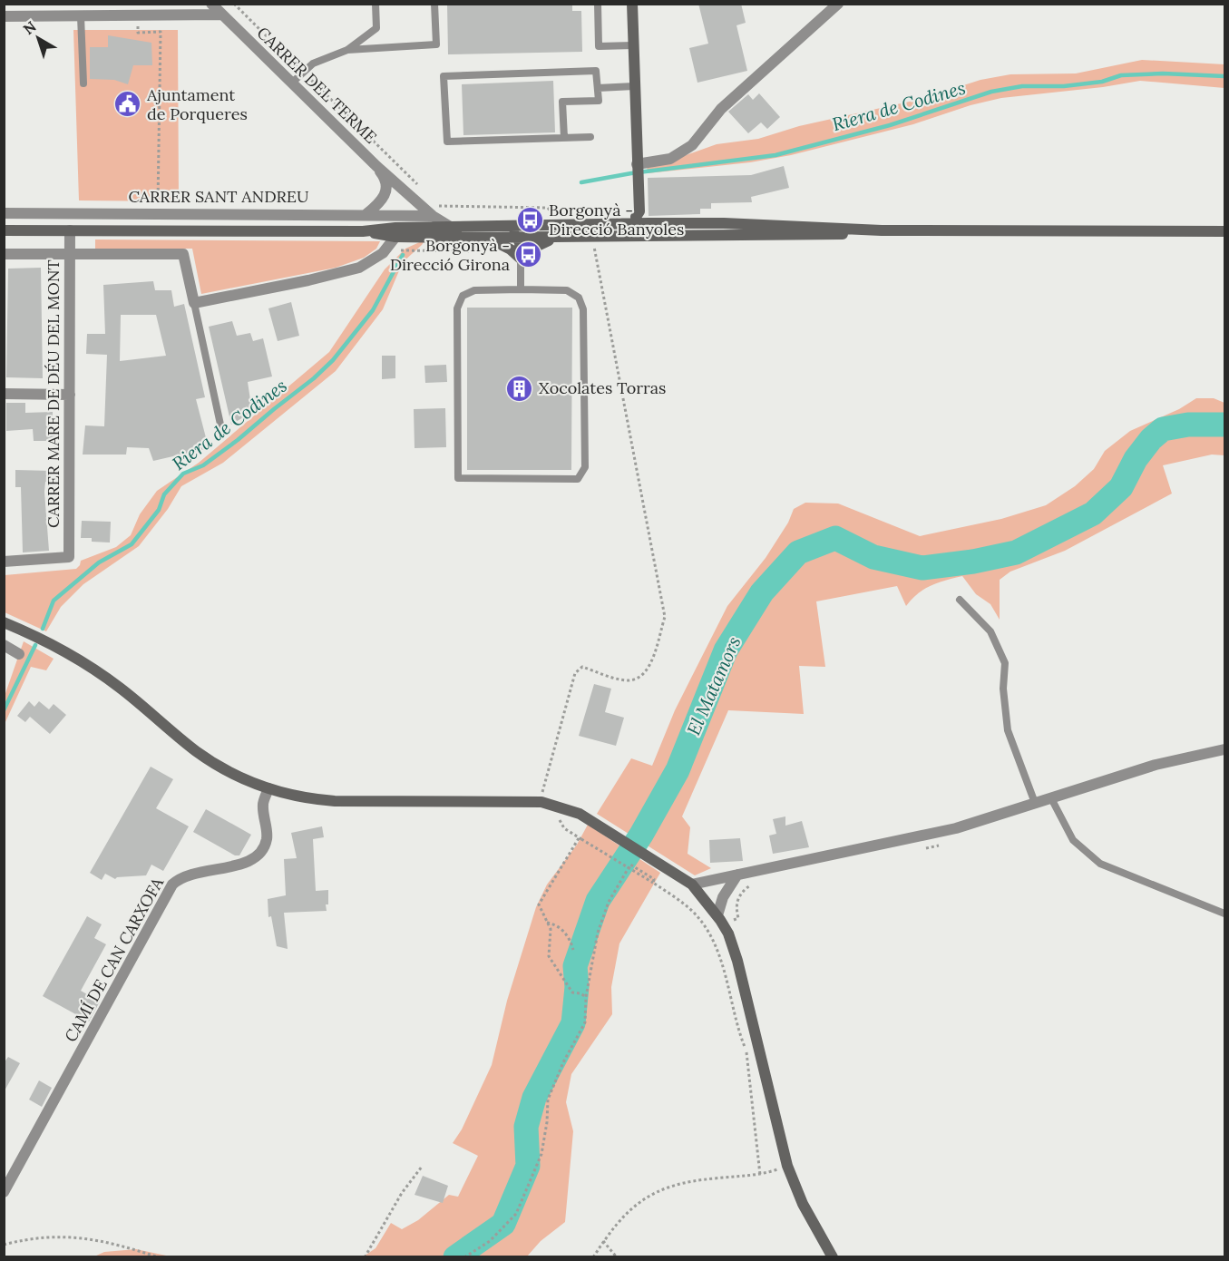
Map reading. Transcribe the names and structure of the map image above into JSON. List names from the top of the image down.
{
  "streets": {
    "street": [
      "CARRER DEL TERME",
      "CARRER SANT ANDREU",
      "CARRER MARE DE DÉU DEL MONT",
      "CAMÍ DE CAN CARXOFA"
    ]
  },
  "crossings": [
    ["CARRER DEL TERME", "CARRER SANT ANDREU"]
  ],
  "water": ["Riera de Codines", "El Matamors"],
  "places": {
    "public building": ["Ajuntament de Porqueres"],
    "bus stop": ["Borgonyà - Direcció Banyoles", "Borgonyà - Direcció Girona"],
    "building": ["Xocolates Torras"]
  },
  "north": "top left"
}
